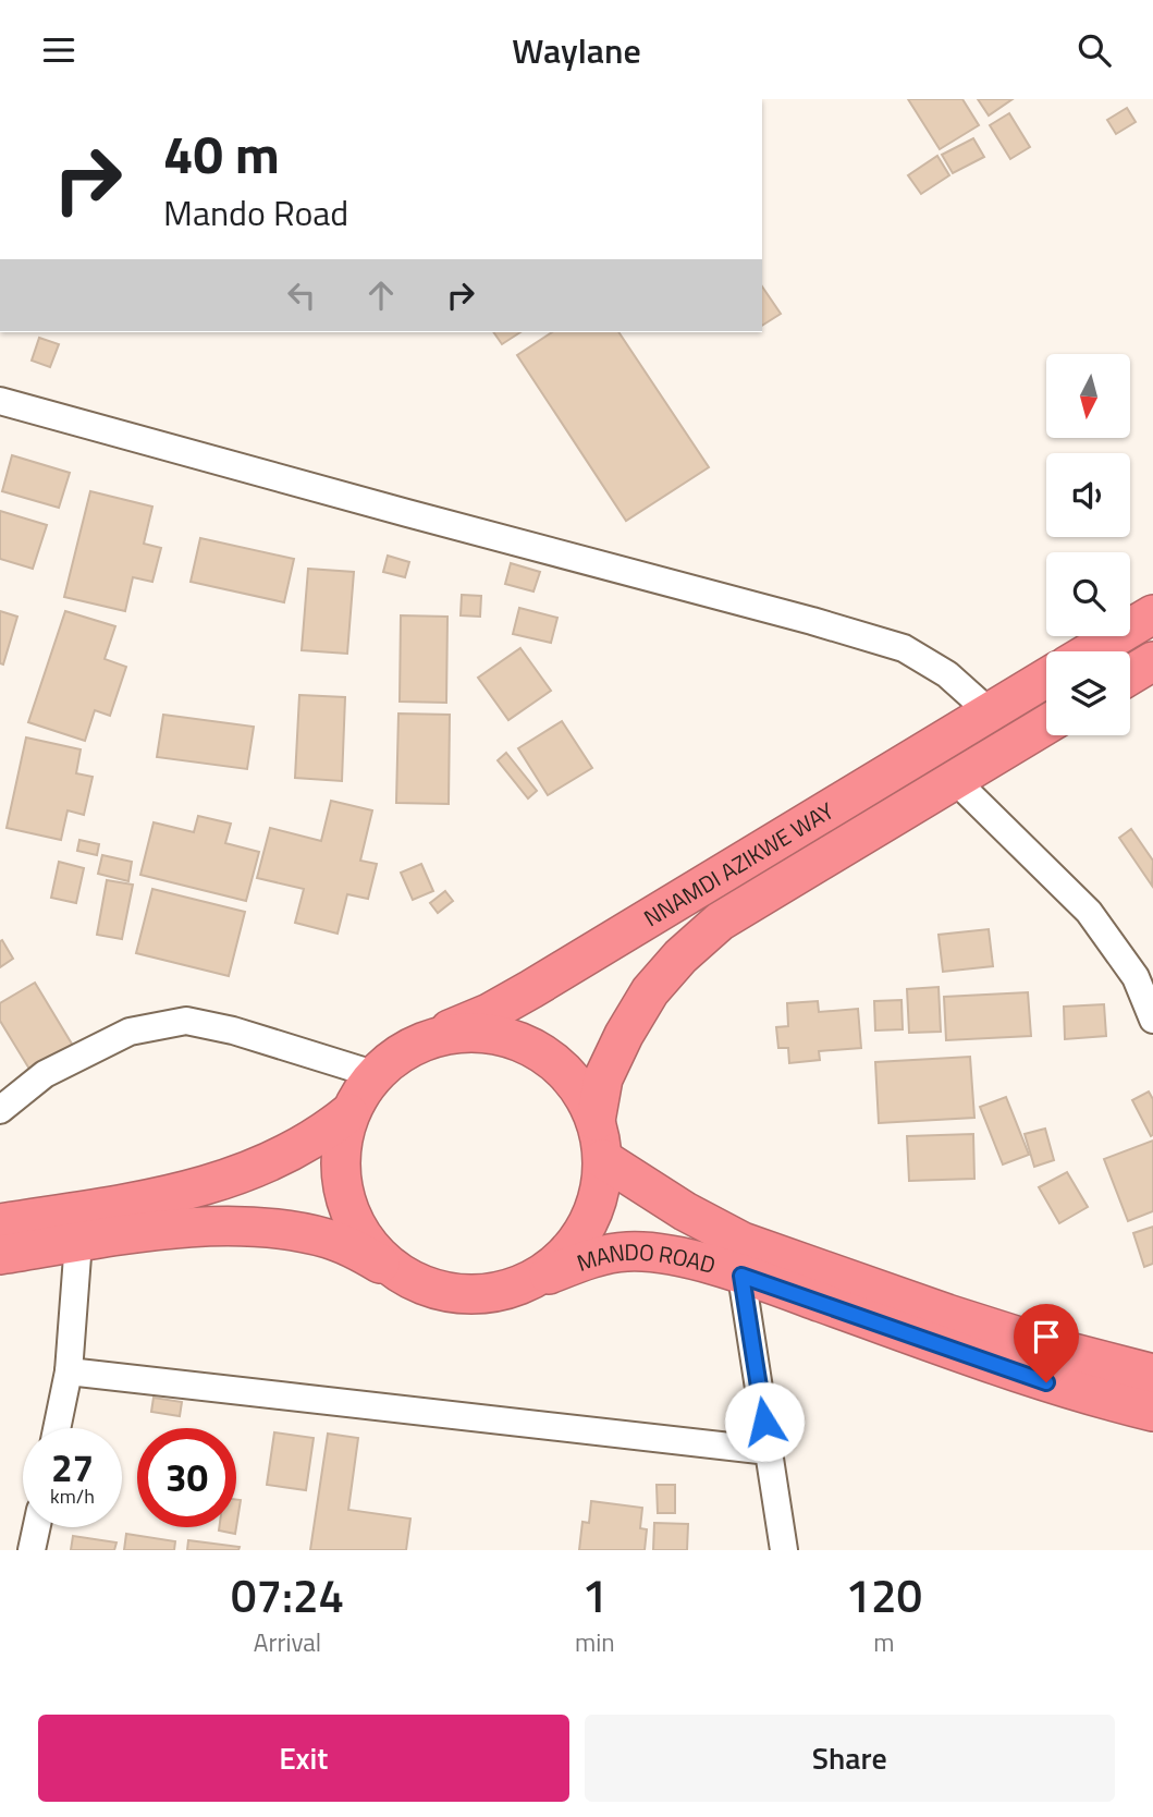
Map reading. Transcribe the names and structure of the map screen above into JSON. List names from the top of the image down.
{
  "streets": {
    "highway": ["NNAMDI AZIKWE WAY", "MANDO ROAD"]
  },
  "crossings": [
    ["NNAMDI AZIKWE WAY", "MANDO ROAD"]
  ],
  "north": "bottom",
  "page": {
    "header": "Waylane",
    "turn": ["40 m", "Mando Road"],
    "speed": "27 km/h",
    "limit": "30",
    "eta": [
      "07:24",
      "Arrival",
      "1",
      "min",
      "120",
      "m"
    ],
    "buttons": ["Exit", "Share"]
  }
}
